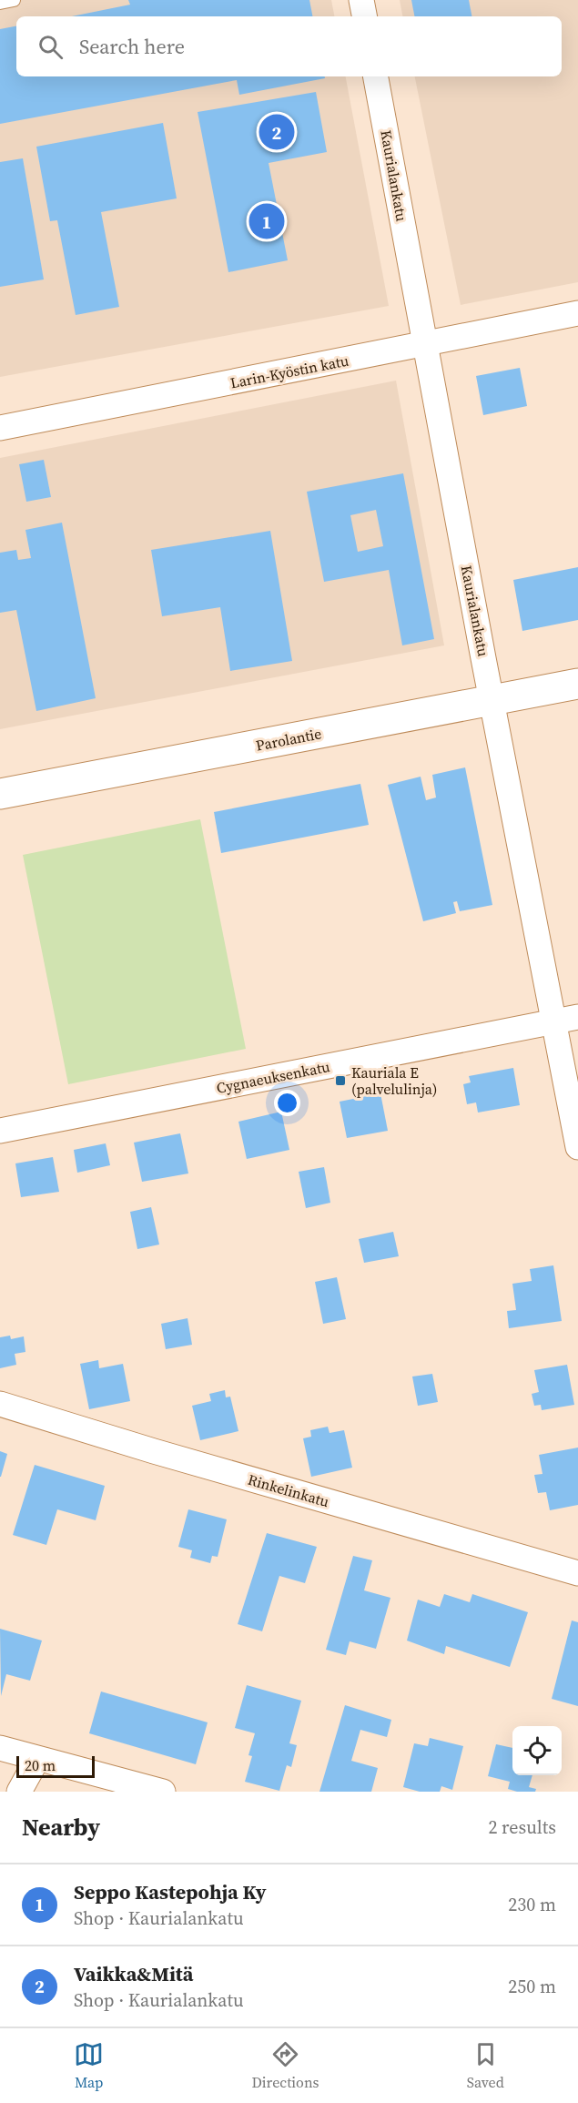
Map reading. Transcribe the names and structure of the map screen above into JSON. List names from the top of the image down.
{
  "streets": {
    "main road": ["Parolantie"],
    "street": [
      "Kaurialankatu",
      "Larin-Kyöstin katu",
      "Cygnaeuksenkatu",
      "Rinkelinkatu"
    ]
  },
  "crossings": [
    ["Kaurialankatu", "Larin-Kyöstin katu"],
    ["Kaurialankatu", "Parolantie"],
    ["Kaurialankatu", "Cygnaeuksenkatu"]
  ],
  "places": {
    "transit": ["Kauriala E (palvelulinja)"]
  },
  "scale_bar": "20 m",
  "page": {
    "search": "Search here",
    "pins": ["2", "1"],
    "scale": "20 m",
    "heading": ["Nearby", "2 results"],
    "list": [
      {
        "mark": "1",
        "name": "Seppo Kastepohja Ky",
        "note": "Shop · Kaurialankatu",
        "value": "230 m"
      },
      {
        "mark": "2",
        "name": "Vaikka&Mitä",
        "note": "Shop · Kaurialankatu",
        "value": "250 m"
      }
    ],
    "nav": ["Map", "Directions", "Saved"]
  }
}
